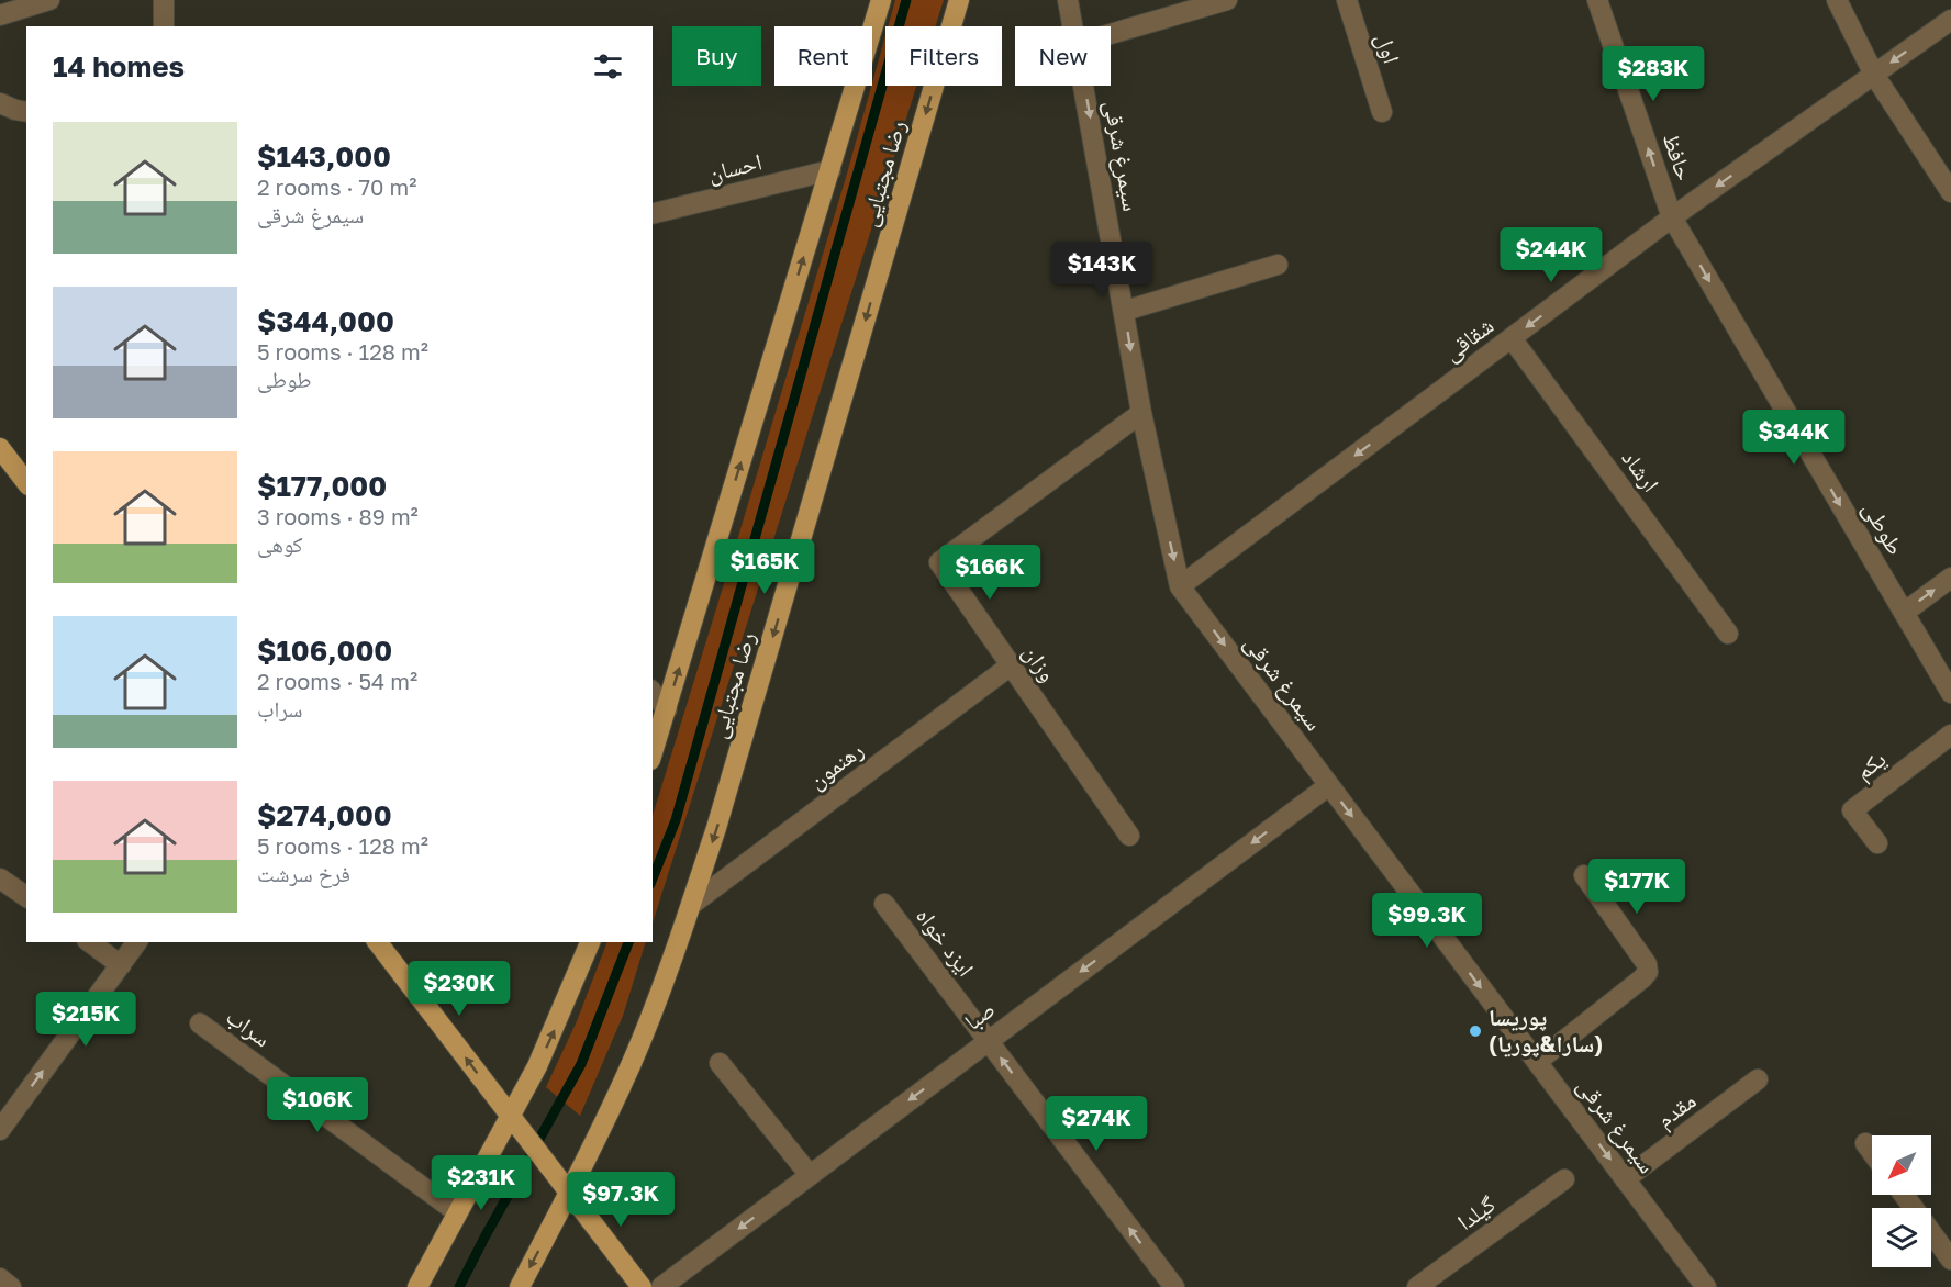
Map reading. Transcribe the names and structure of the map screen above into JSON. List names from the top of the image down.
{
  "streets": {
    "main road": ["رضا مجتبایی"],
    "street": [
      "اول",
      "سیمرغ شرقی",
      "حافظ",
      "احسان",
      "شقاقی",
      "ارشاد",
      "طوطی",
      "وزان",
      "رهنمون",
      "یکم",
      "ایزد خواه",
      "صبا",
      "سراب",
      "مقدم",
      "گیلدا"
    ]
  },
  "crossings": [
    ["سیمرغ شرقی", "شقاقی"],
    ["سیمرغ شرقی", "وزان"],
    ["سیمرغ شرقی", "صبا"],
    ["سیمرغ شرقی", "مقدم"],
    ["حافظ", "شقاقی"],
    ["حافظ", "طوطی"],
    ["رضا مجتبایی", "رهنمون"],
    ["شقاقی", "ارشاد"],
    ["شقاقی", "طوطی"],
    ["وزان", "رهنمون"],
    ["ایزد خواه", "صبا"]
  ],
  "one_way": [
    "سیمرغ شرقی",
    "حافظ",
    "شقاقی",
    "طوطی",
    "ایزد خواه",
    "صبا"
  ],
  "places": ["پوریسا (سارا&پوریا)"],
  "north": "bottom left",
  "page": {
    "chip": [
      "Buy",
      "Rent",
      "Filters",
      "New"
    ],
    "heading": "14 homes",
    "price": [
      "$283K",
      "$244K",
      "$143K",
      "$344K",
      "$165K",
      "$166K",
      "$177K",
      "$99.3K",
      "$230K",
      "$215K",
      "$106K",
      "$274K",
      "$231K",
      "$97.3K"
    ],
    "list": [
      {
        "name": "$143,000",
        "note": "2 rooms · 70 m² · سیمرغ شرقی"
      },
      {
        "name": "$344,000",
        "note": "5 rooms · 128 m² · طوطی"
      },
      {
        "name": "$177,000",
        "note": "3 rooms · 89 m² · کوهی"
      },
      {
        "name": "$106,000",
        "note": "2 rooms · 54 m² · سراب"
      },
      {
        "name": "$274,000",
        "note": "5 rooms · 128 m² · فرخ سرشت"
      }
    ]
  }
}
